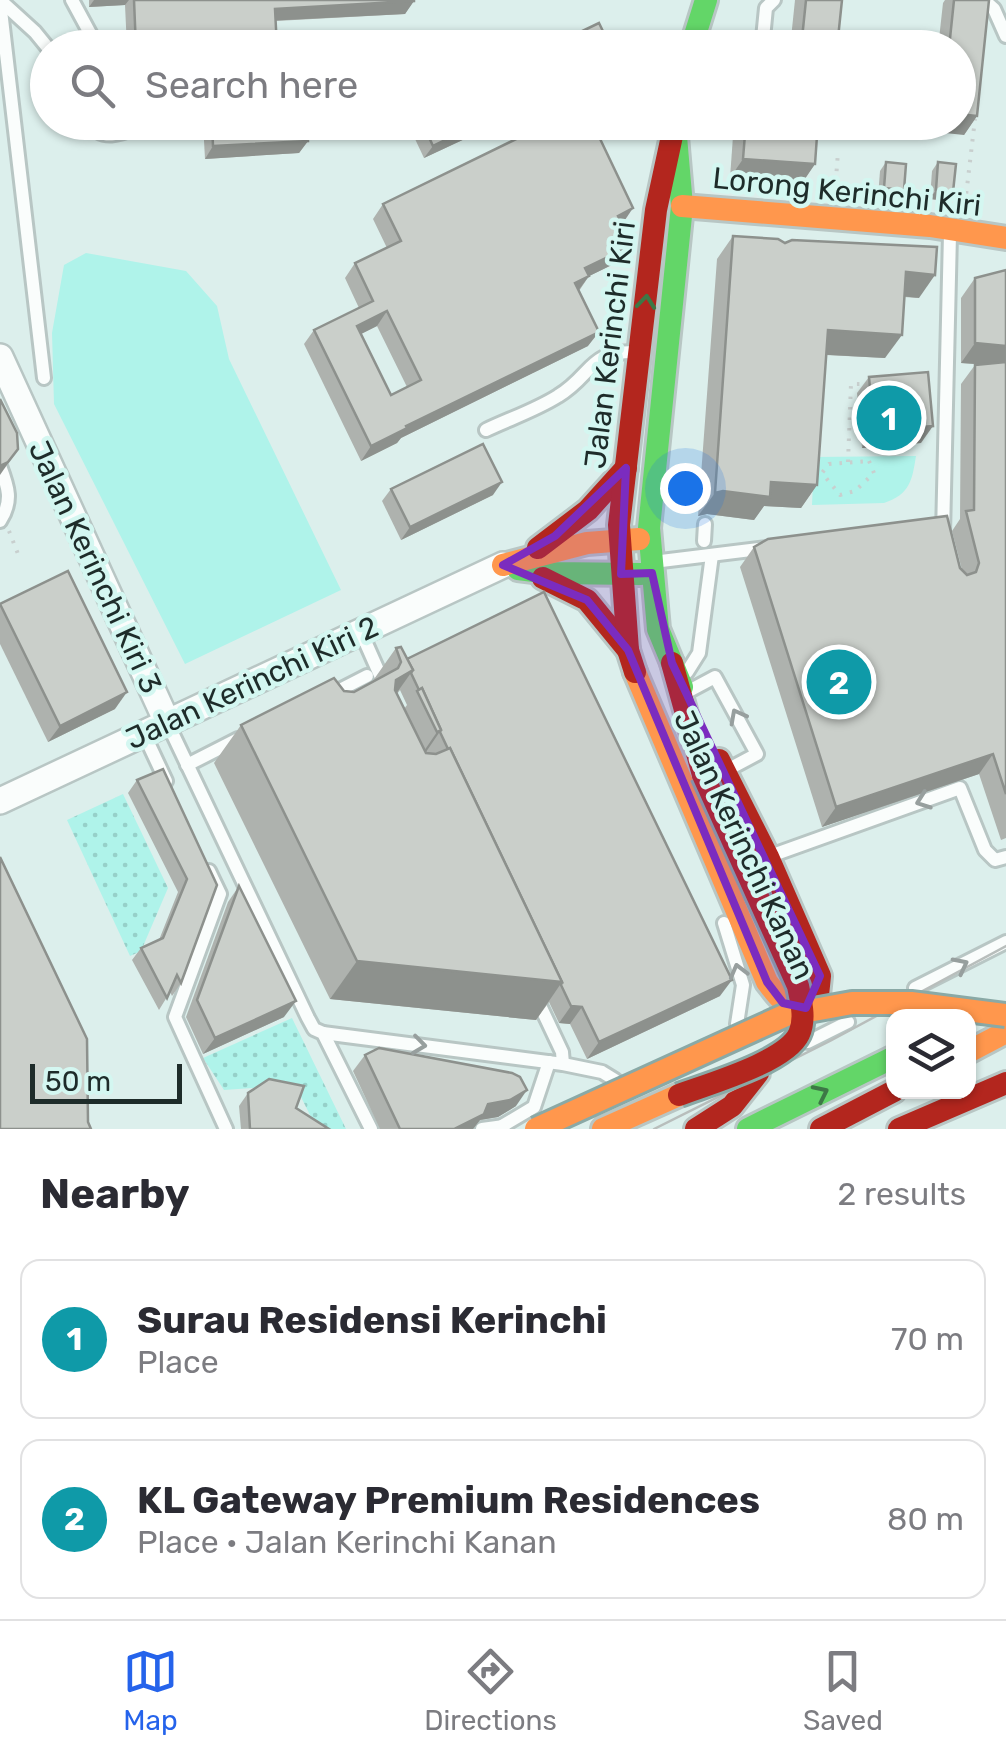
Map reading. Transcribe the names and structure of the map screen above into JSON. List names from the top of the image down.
{
  "streets": {
    "main road": ["Lorong Kerinchi Kiri", "Jalan Kerinchi Kiri", "Jalan Kerinchi Kanan"],
    "street": ["Jalan Kerinchi Kiri 3", "Jalan Kerinchi Kiri 2"]
  },
  "crossings": [
    ["Lorong Kerinchi Kiri", "Jalan Kerinchi Kiri"],
    ["Jalan Kerinchi Kiri", "Jalan Kerinchi Kanan"],
    ["Jalan Kerinchi Kiri 3", "Jalan Kerinchi Kiri 2"]
  ],
  "scale_bar": "50 m",
  "page": {
    "search": "Search here",
    "pins": ["1", "2"],
    "scale": "50 m",
    "heading": ["Nearby", "2 results"],
    "list": [
      {
        "mark": "1",
        "name": "Surau Residensi Kerinchi",
        "note": "Place",
        "value": "70 m"
      },
      {
        "mark": "2",
        "name": "KL Gateway Premium Residences",
        "note": "Place · Jalan Kerinchi Kanan",
        "value": "80 m"
      }
    ],
    "nav": ["Map", "Directions", "Saved"]
  }
}
